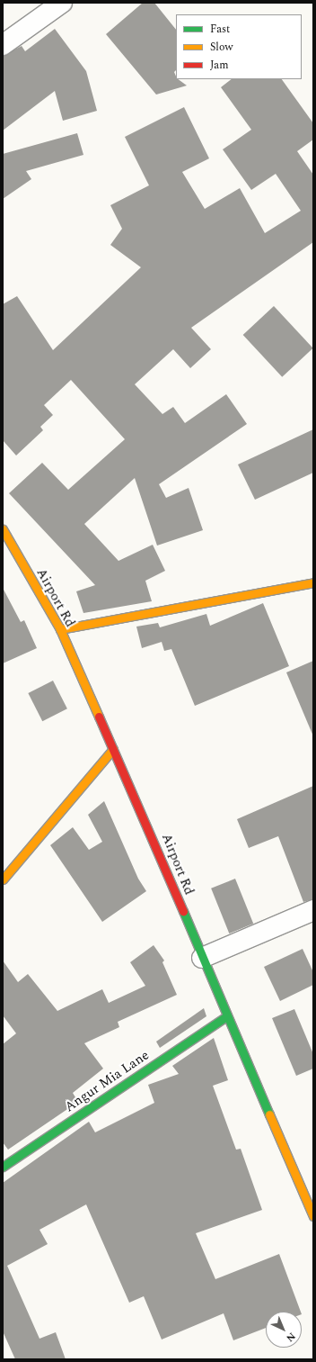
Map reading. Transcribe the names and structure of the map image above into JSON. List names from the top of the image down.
{
  "streets": {
    "main road": ["Airport Rd", "Angur Mia Lane"]
  },
  "crossings": [
    ["Airport Rd", "Angur Mia Lane"]
  ],
  "legend": ["Fast", "Slow", "Jam"],
  "north": "bottom right"
}
